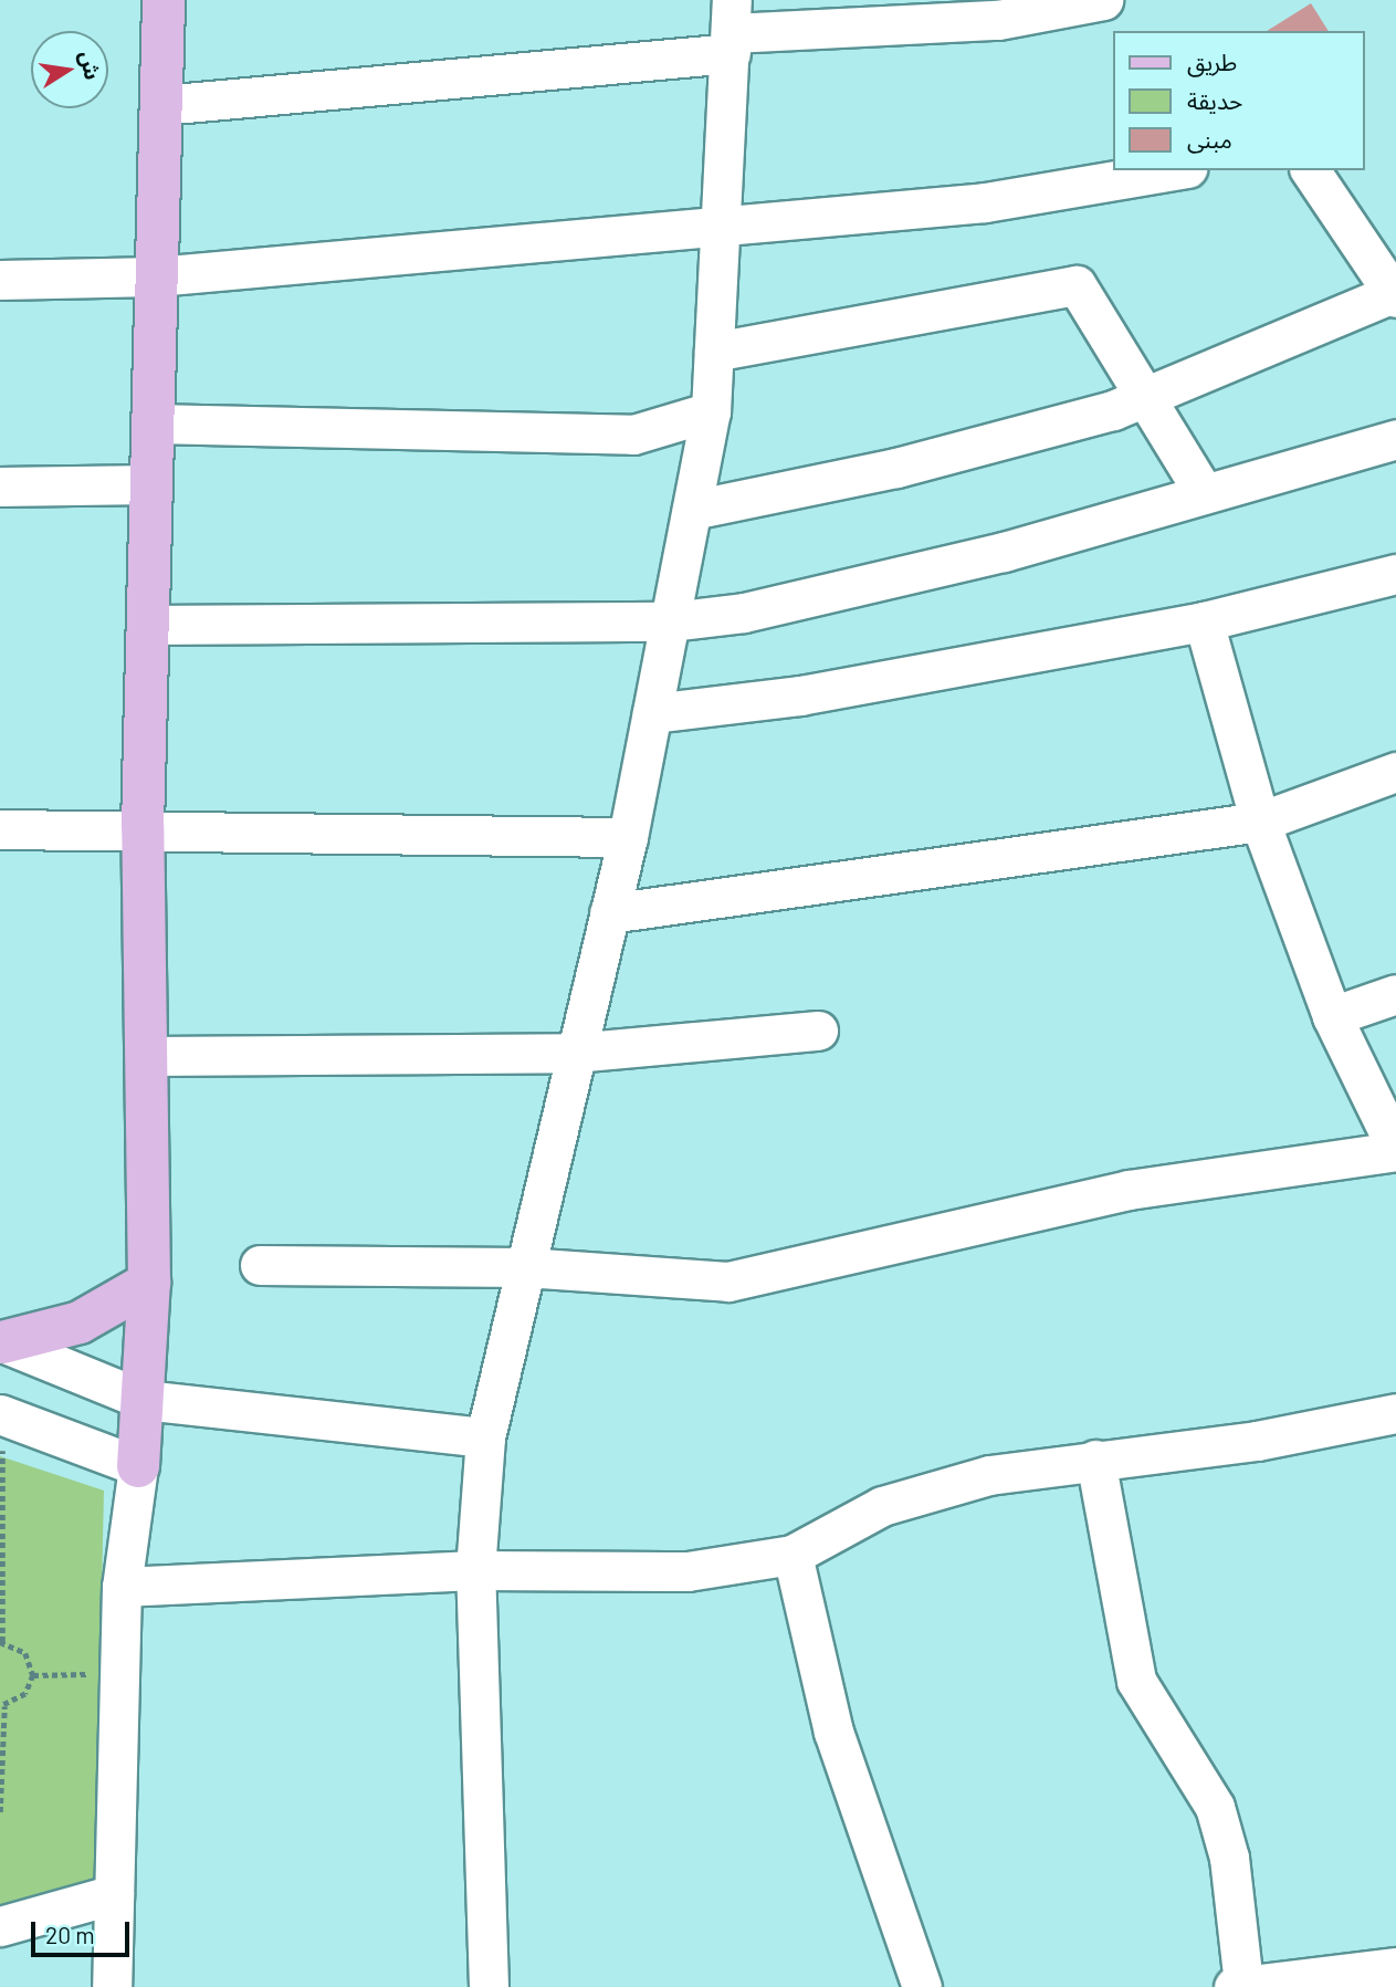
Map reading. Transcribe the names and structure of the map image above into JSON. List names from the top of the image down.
{
  "legend": ["طريق", "حديقة", "مبنى"],
  "scale_bar": "20 m",
  "north": "right"
}
